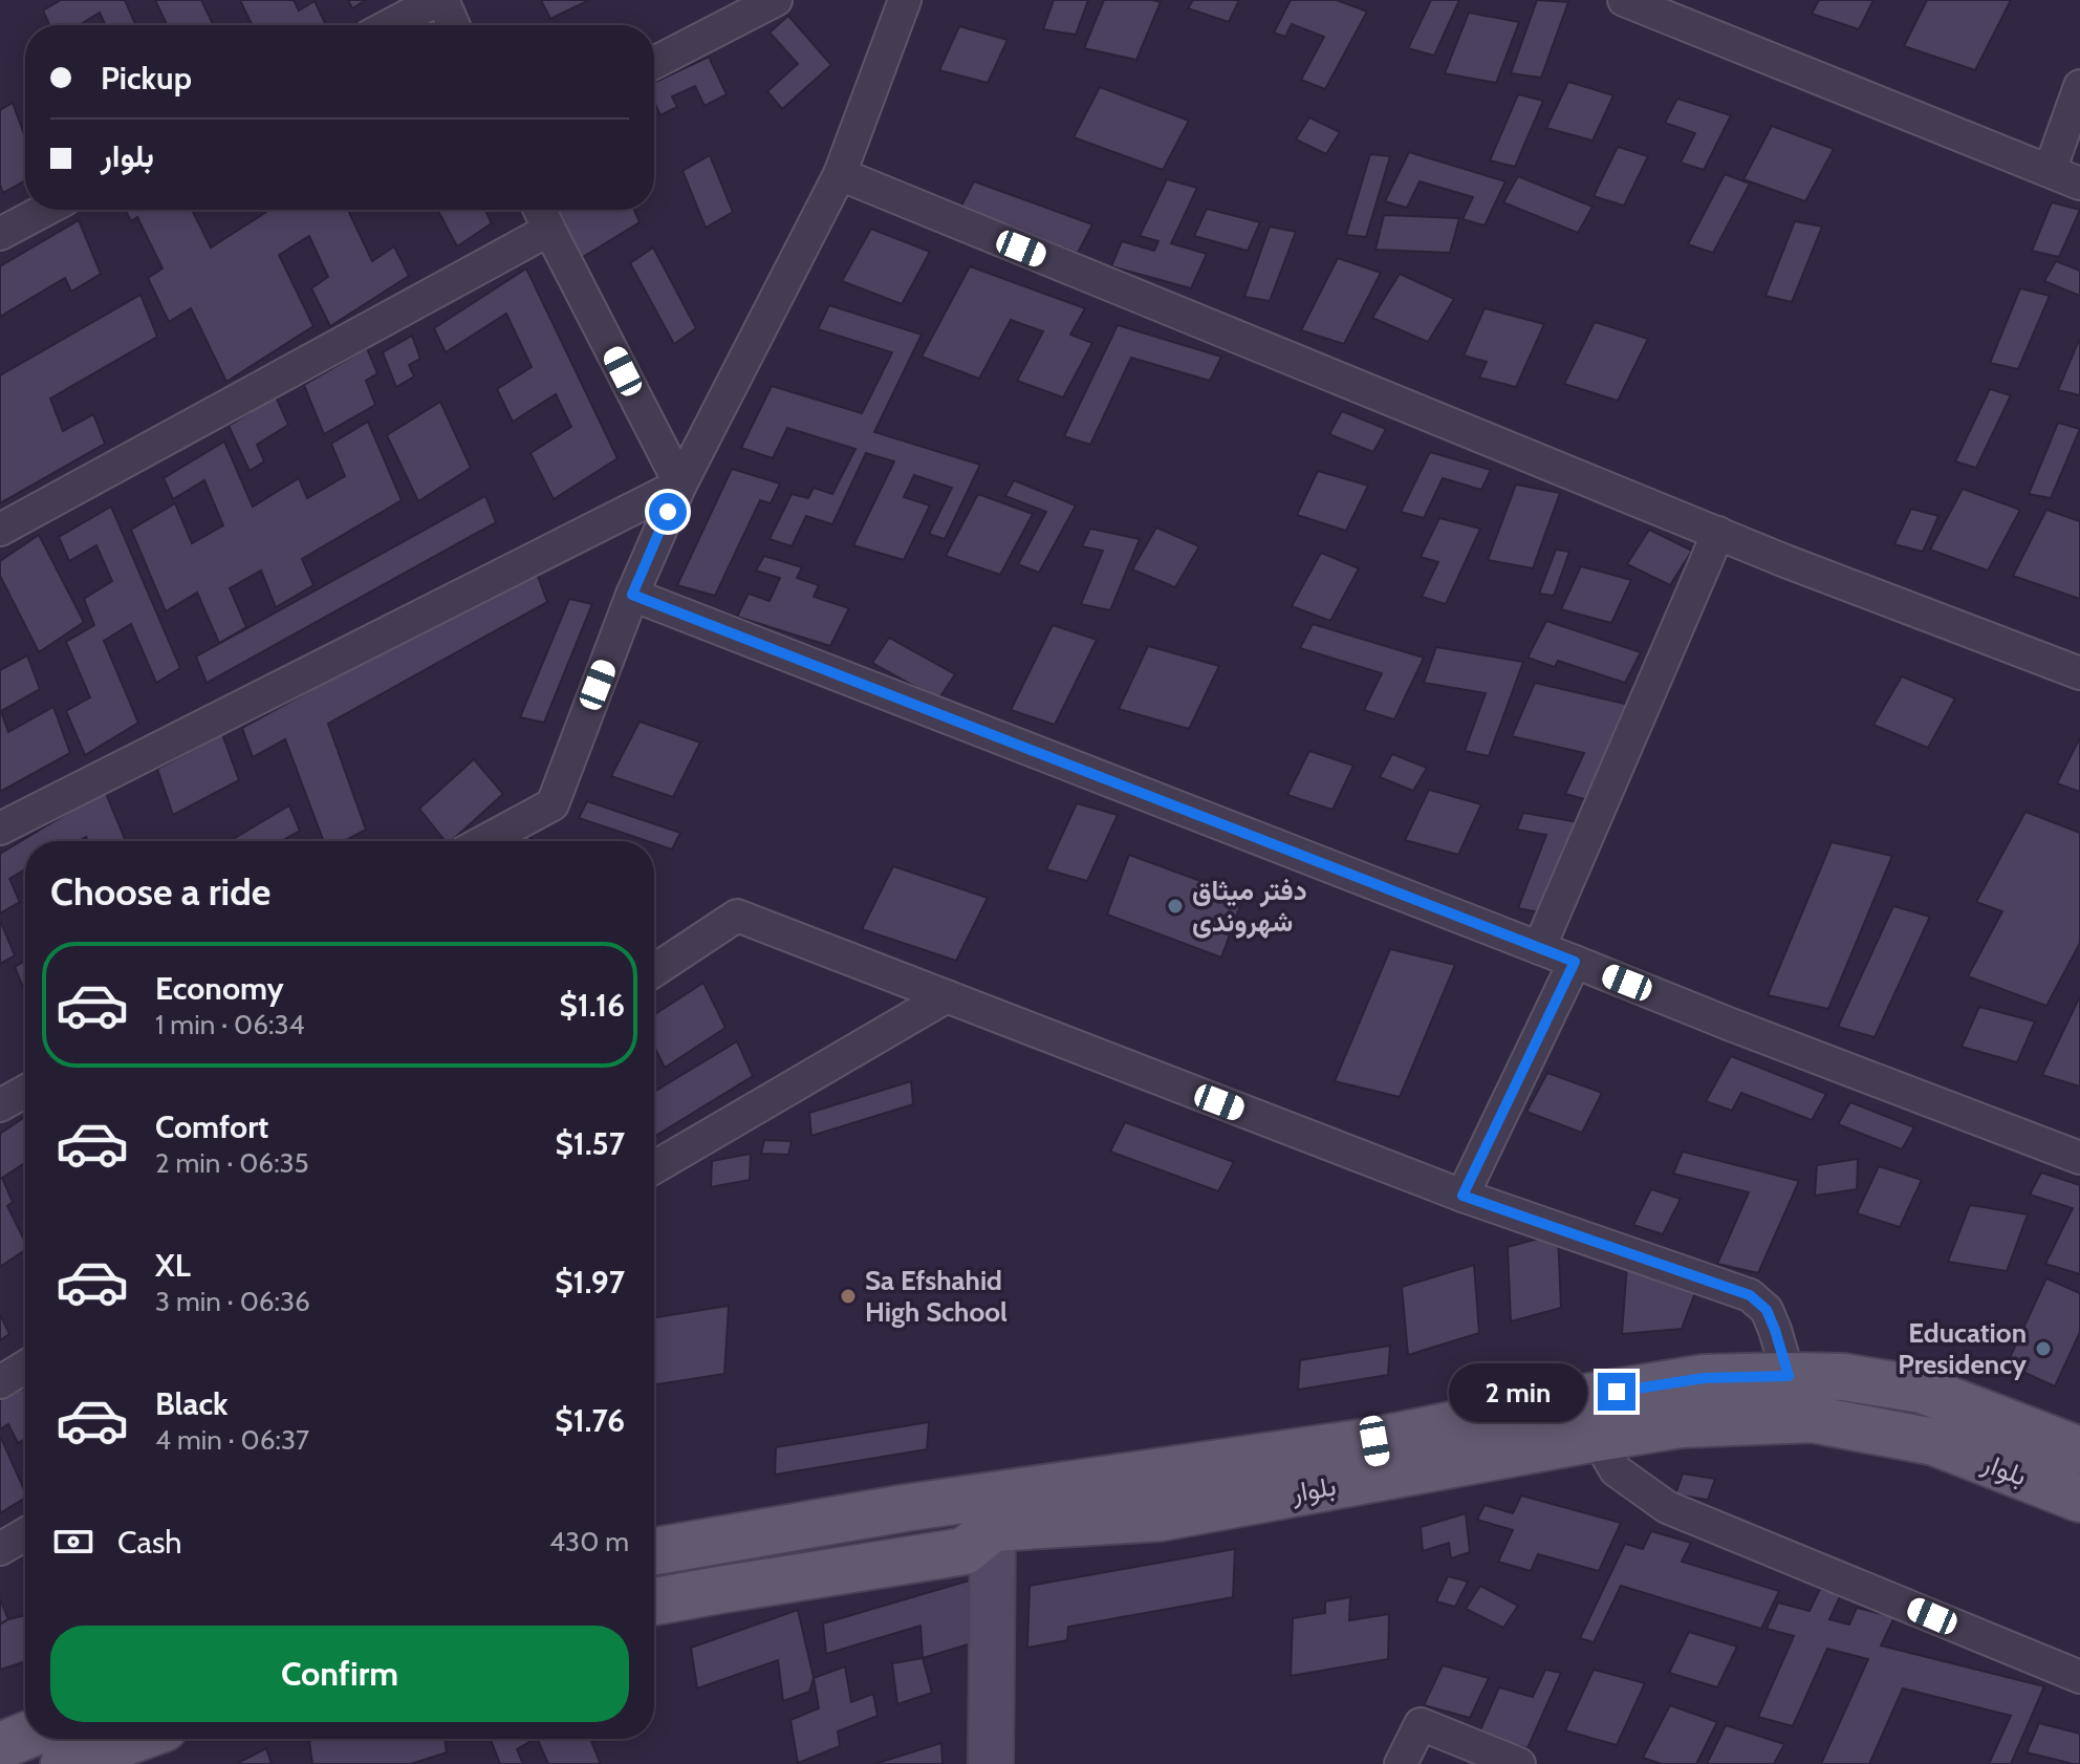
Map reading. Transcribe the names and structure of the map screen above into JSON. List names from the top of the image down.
{
  "streets": {
    "main road": ["بلوار"]
  },
  "places": ["دفتر میثاق شهروندی", "Sa Efshahid High School", "Education Presidency"],
  "page": {
    "banner": ["Pickup", "بلوار"],
    "heading": "Choose a ride",
    "list": [
      {
        "name": "Economy",
        "note": "1 min · 06:34",
        "value": "$1.16"
      },
      {
        "name": "Comfort",
        "note": "2 min · 06:35",
        "value": "$1.57"
      },
      {
        "name": "XL",
        "note": "3 min · 06:36",
        "value": "$1.97"
      },
      {
        "name": "Black",
        "note": "4 min · 06:37",
        "value": "$1.76"
      }
    ],
    "bubble": "2 min",
    "pay": ["Cash", "430 m"],
    "buttons": "Confirm"
  }
}
